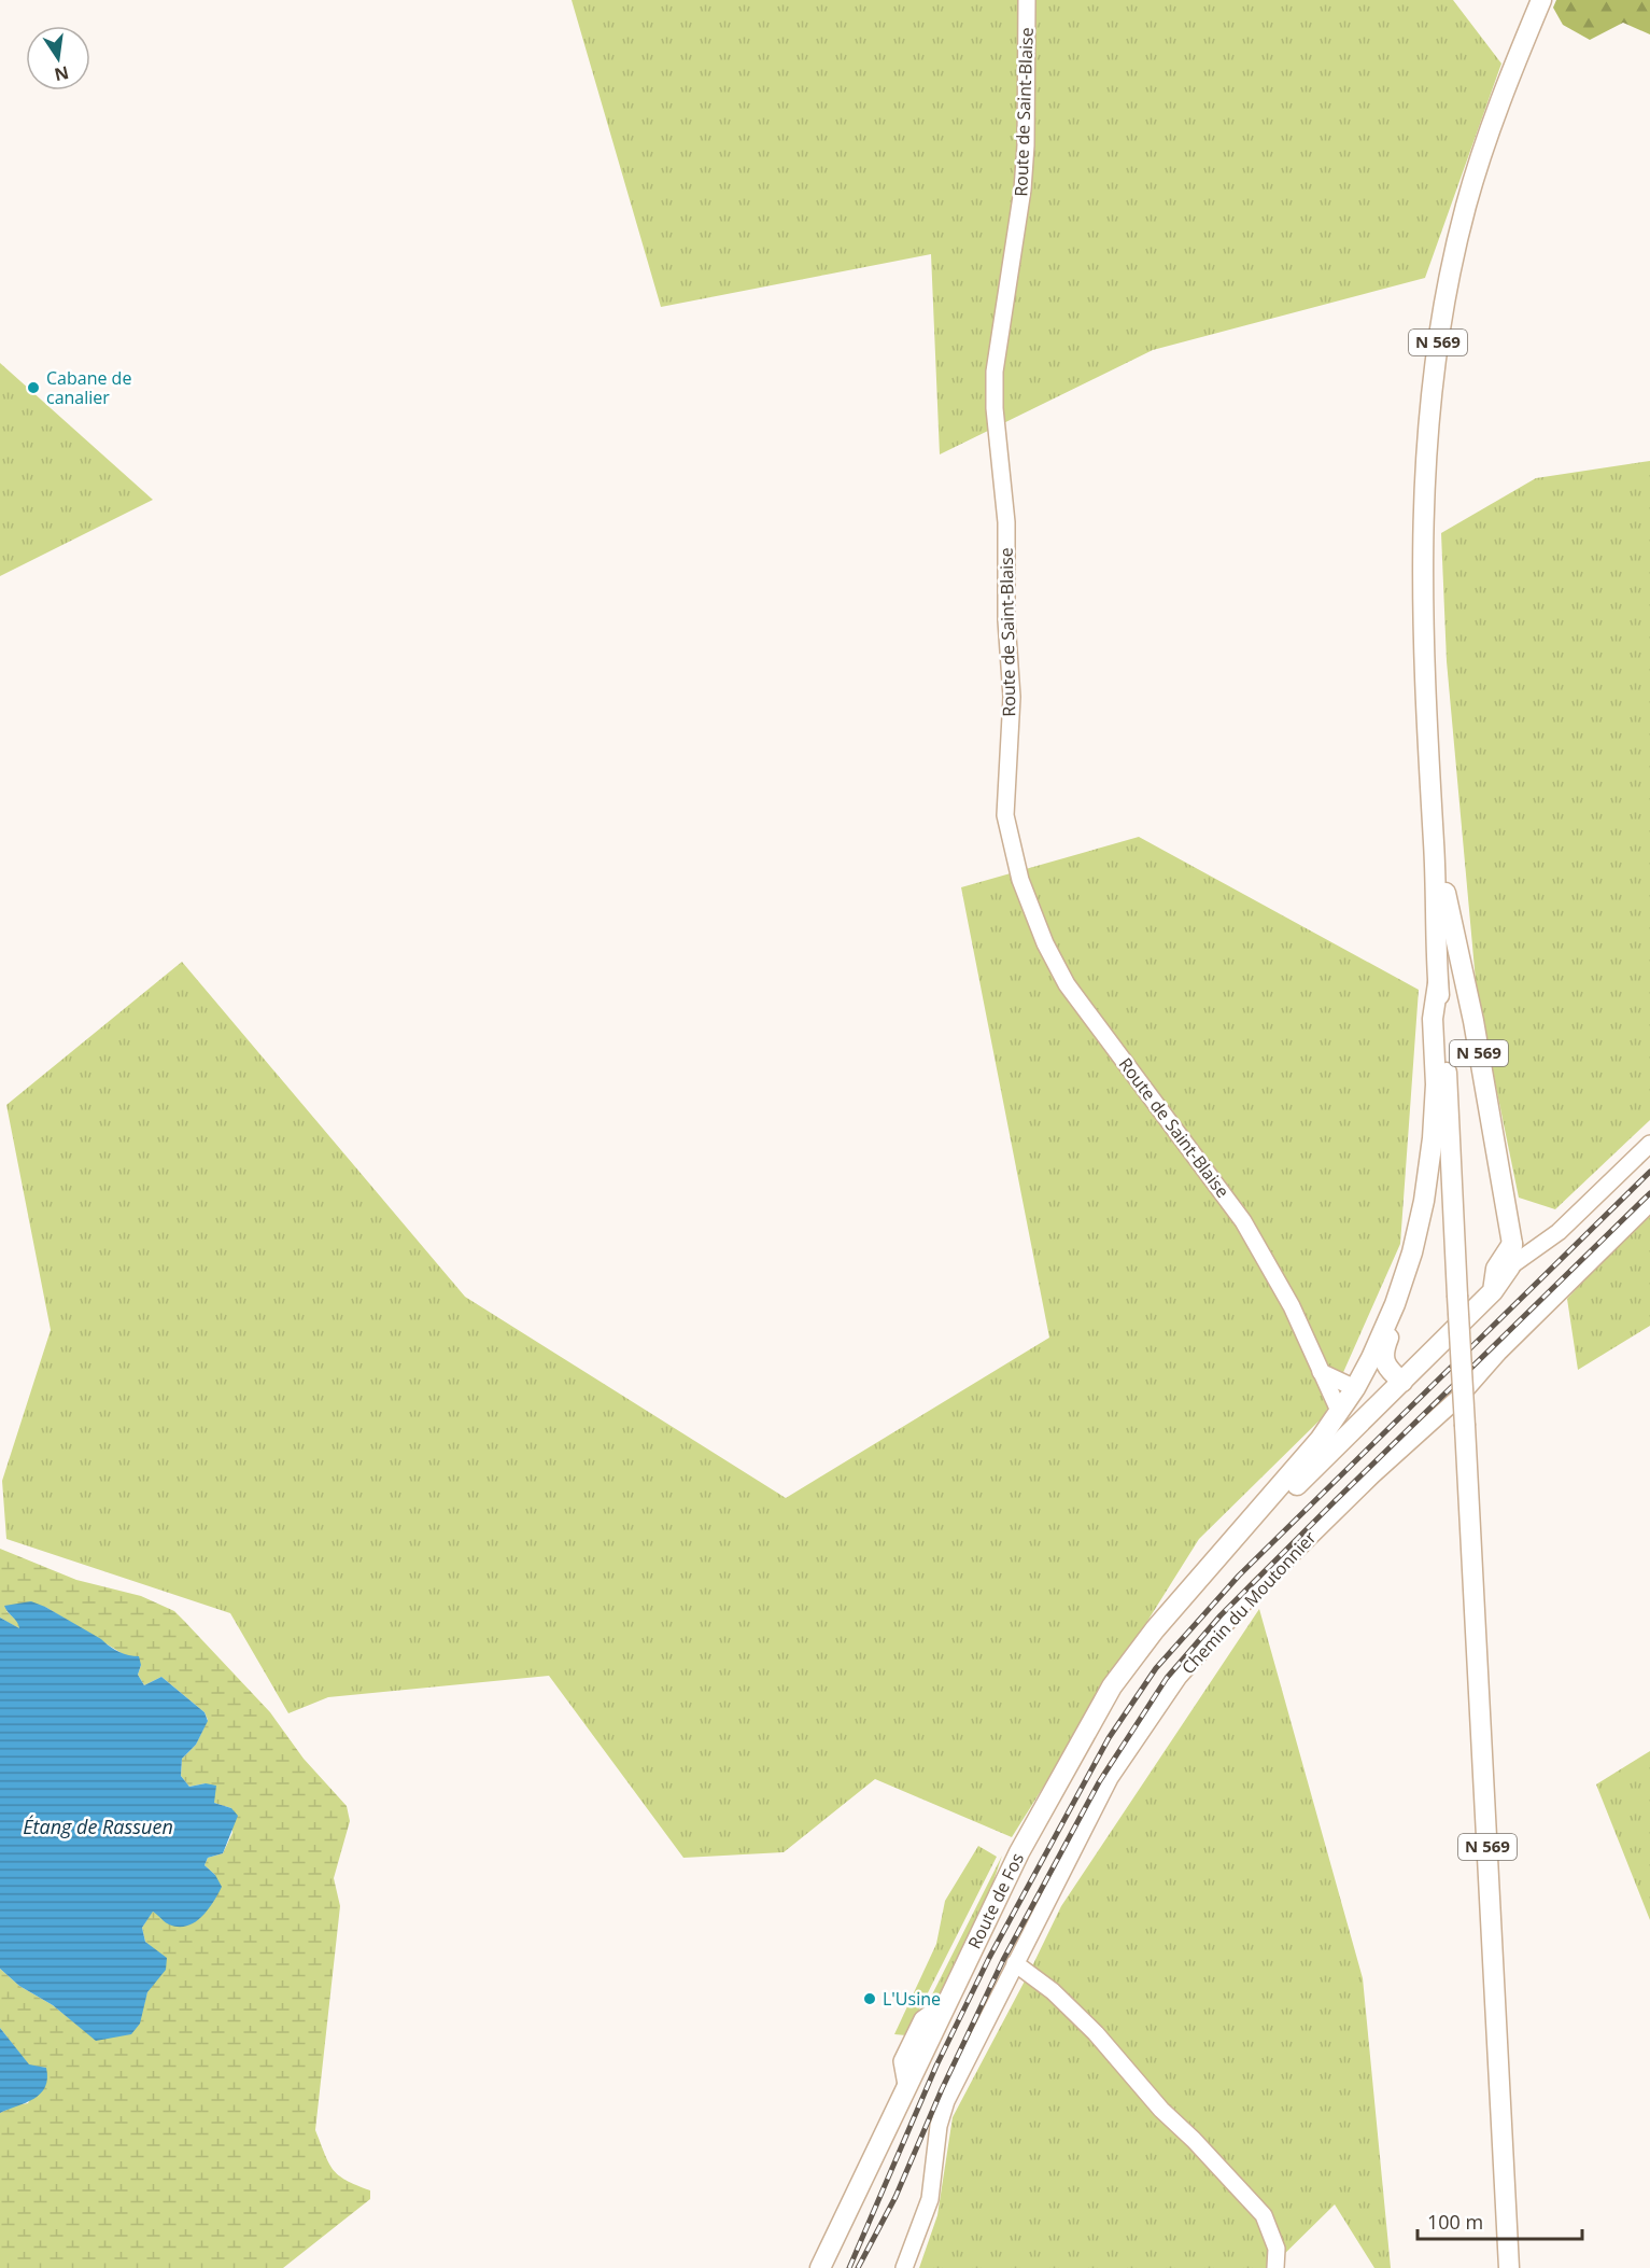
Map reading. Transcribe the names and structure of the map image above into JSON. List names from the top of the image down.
{
  "streets": {
    "main road": ["N 569", "Route de Fos"],
    "street": ["Route de Saint-Blaise", "Chemin du Moutonnier"]
  },
  "water": ["Étang de Rassuen"],
  "places": ["Cabane de canalier", "L'Usine"],
  "scale_bar": "100 m",
  "north": "bottom"
}
